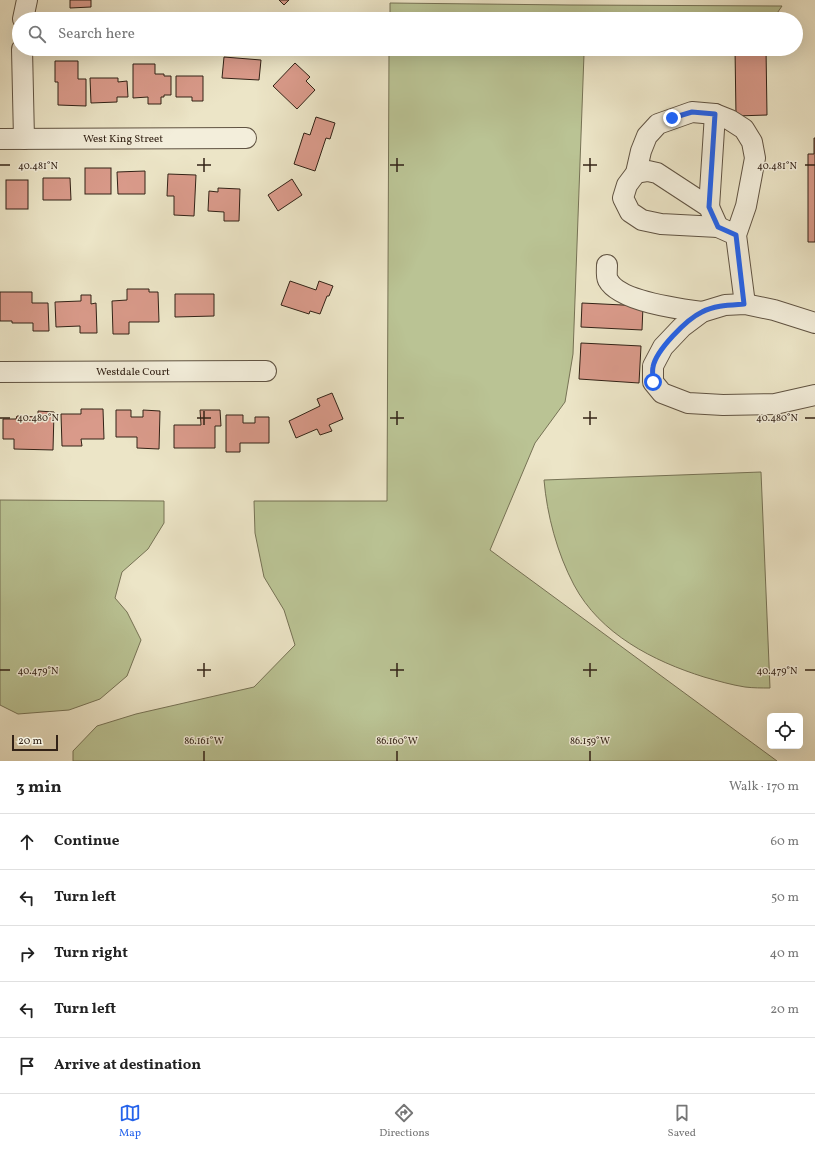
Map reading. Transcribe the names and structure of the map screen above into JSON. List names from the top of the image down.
{
  "streets": {
    "street": ["West King Street", "Westdale Court"]
  },
  "scale_bar": "20 m",
  "page": {
    "search": "Search here",
    "scale": "20 m",
    "heading": ["3 min", "Walk · 170 m"],
    "list": [
      ["Continue", "60 m"],
      ["Turn left", "50 m"],
      ["Turn right", "40 m"],
      ["Turn left", "20 m"],
      "Arrive at destination"
    ],
    "nav": ["Map", "Directions", "Saved"]
  },
  "coordinates": [
    "40.481°N",
    "40.480°N",
    "40.479°N",
    "86.161°W",
    "86.160°W",
    "86.159°W"
  ]
}
